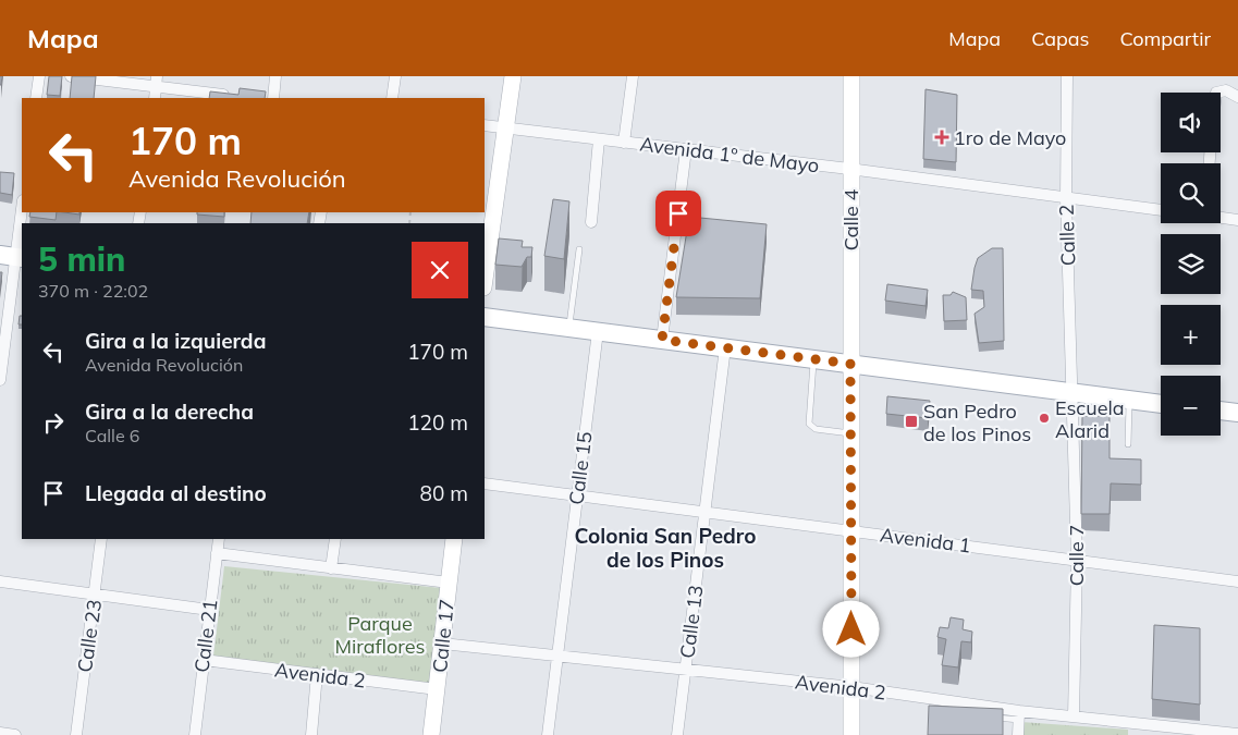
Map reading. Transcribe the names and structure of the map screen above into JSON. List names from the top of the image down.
{
  "streets": {
    "street": [
      "Avenida 1º de Mayo",
      "Calle 4",
      "Calle 2",
      "Calle 15",
      "Avenida 1",
      "Calle 7",
      "Calle 13",
      "Calle 23",
      "Calle 21",
      "Calle 17",
      "Avenida 2"
    ]
  },
  "crossings": [
    ["Avenida 1º de Mayo", "Calle 4"],
    ["Avenida 1º de Mayo", "Calle 2"],
    ["Calle 4", "Avenida 1"],
    ["Calle 4", "Avenida 2"],
    ["Calle 2", "Calle 7"],
    ["Calle 15", "Avenida 1"],
    ["Calle 15", "Avenida 2"],
    ["Avenida 1", "Calle 7"],
    ["Avenida 1", "Calle 13"],
    ["Calle 7", "Avenida 2"],
    ["Calle 13", "Avenida 2"],
    ["Calle 21", "Avenida 2"],
    ["Calle 17", "Avenida 2"]
  ],
  "districts": ["Colonia San Pedro de los Pinos"],
  "parks": ["Parque Miraflores"],
  "places": {
    "health": ["1ro de Mayo"],
    "other": ["Escuela Alarid"],
    "transit": ["San Pedro de los Pinos"]
  },
  "page": {
    "header": "Mapa",
    "nav": ["Mapa", "Capas", "Compartir"],
    "map_buttons": ["+", "−"],
    "turn": ["170 m", "Avenida Revolución"],
    "heading": ["5 min", "370 m · 22:02"],
    "list": [
      {
        "name": "Gira a la izquierda",
        "note": "Avenida Revolución",
        "value": "170 m"
      },
      {
        "name": "Gira a la derecha",
        "note": "Calle 6",
        "value": "120 m"
      },
      {
        "name": "Llegada al destino",
        "value": "80 m"
      }
    ]
  }
}
